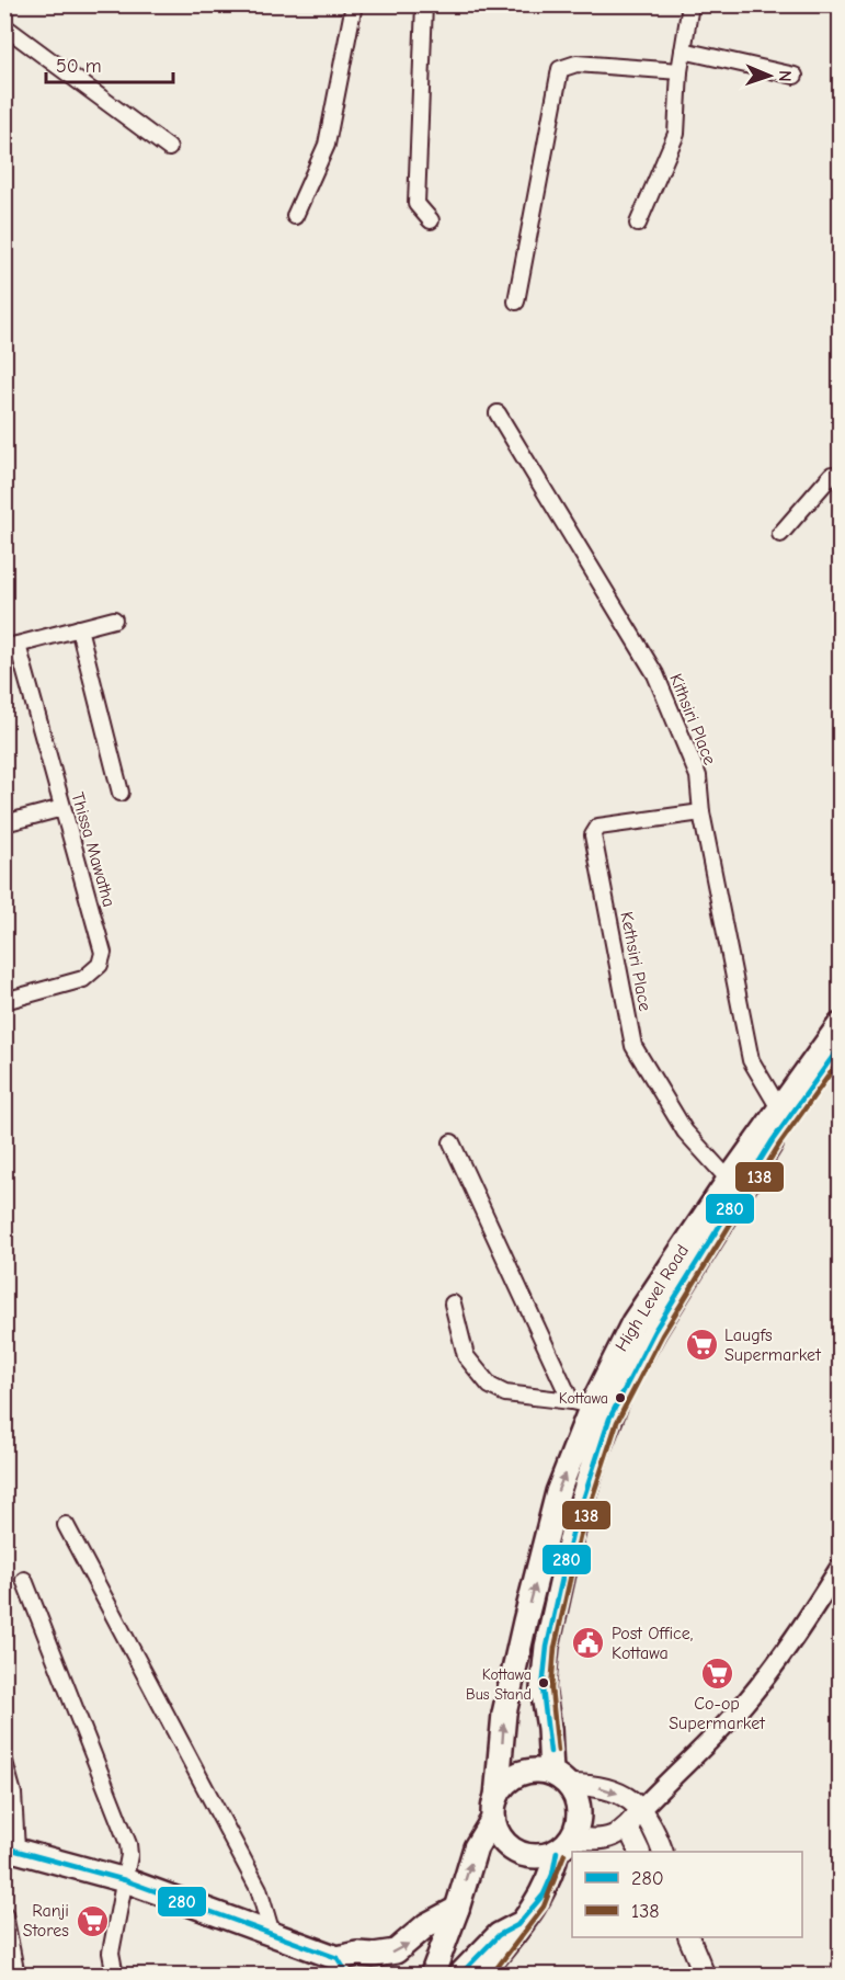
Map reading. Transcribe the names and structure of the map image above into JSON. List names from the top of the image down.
{
  "streets": {
    "main road": ["High Level Road"],
    "street": ["Kithsiri Place", "Thissa Mawatha", "Kethsiri Place"]
  },
  "crossings": [
    ["Kithsiri Place", "Kethsiri Place"],
    ["Kithsiri Place", "High Level Road"],
    ["Kethsiri Place", "High Level Road"]
  ],
  "places": {
    "supermarket": ["Laugfs Supermarket", "Co-op Supermarket", "Ranji Stores"],
    "other": ["Kottawa", "Kottawa Bus Stand"],
    "public building": ["Post Office, Kottawa"]
  },
  "lines": ["transit line 280", "transit line 138"],
  "legend": ["280", "138"],
  "scale_bar": "50 m",
  "north": "right"
}
